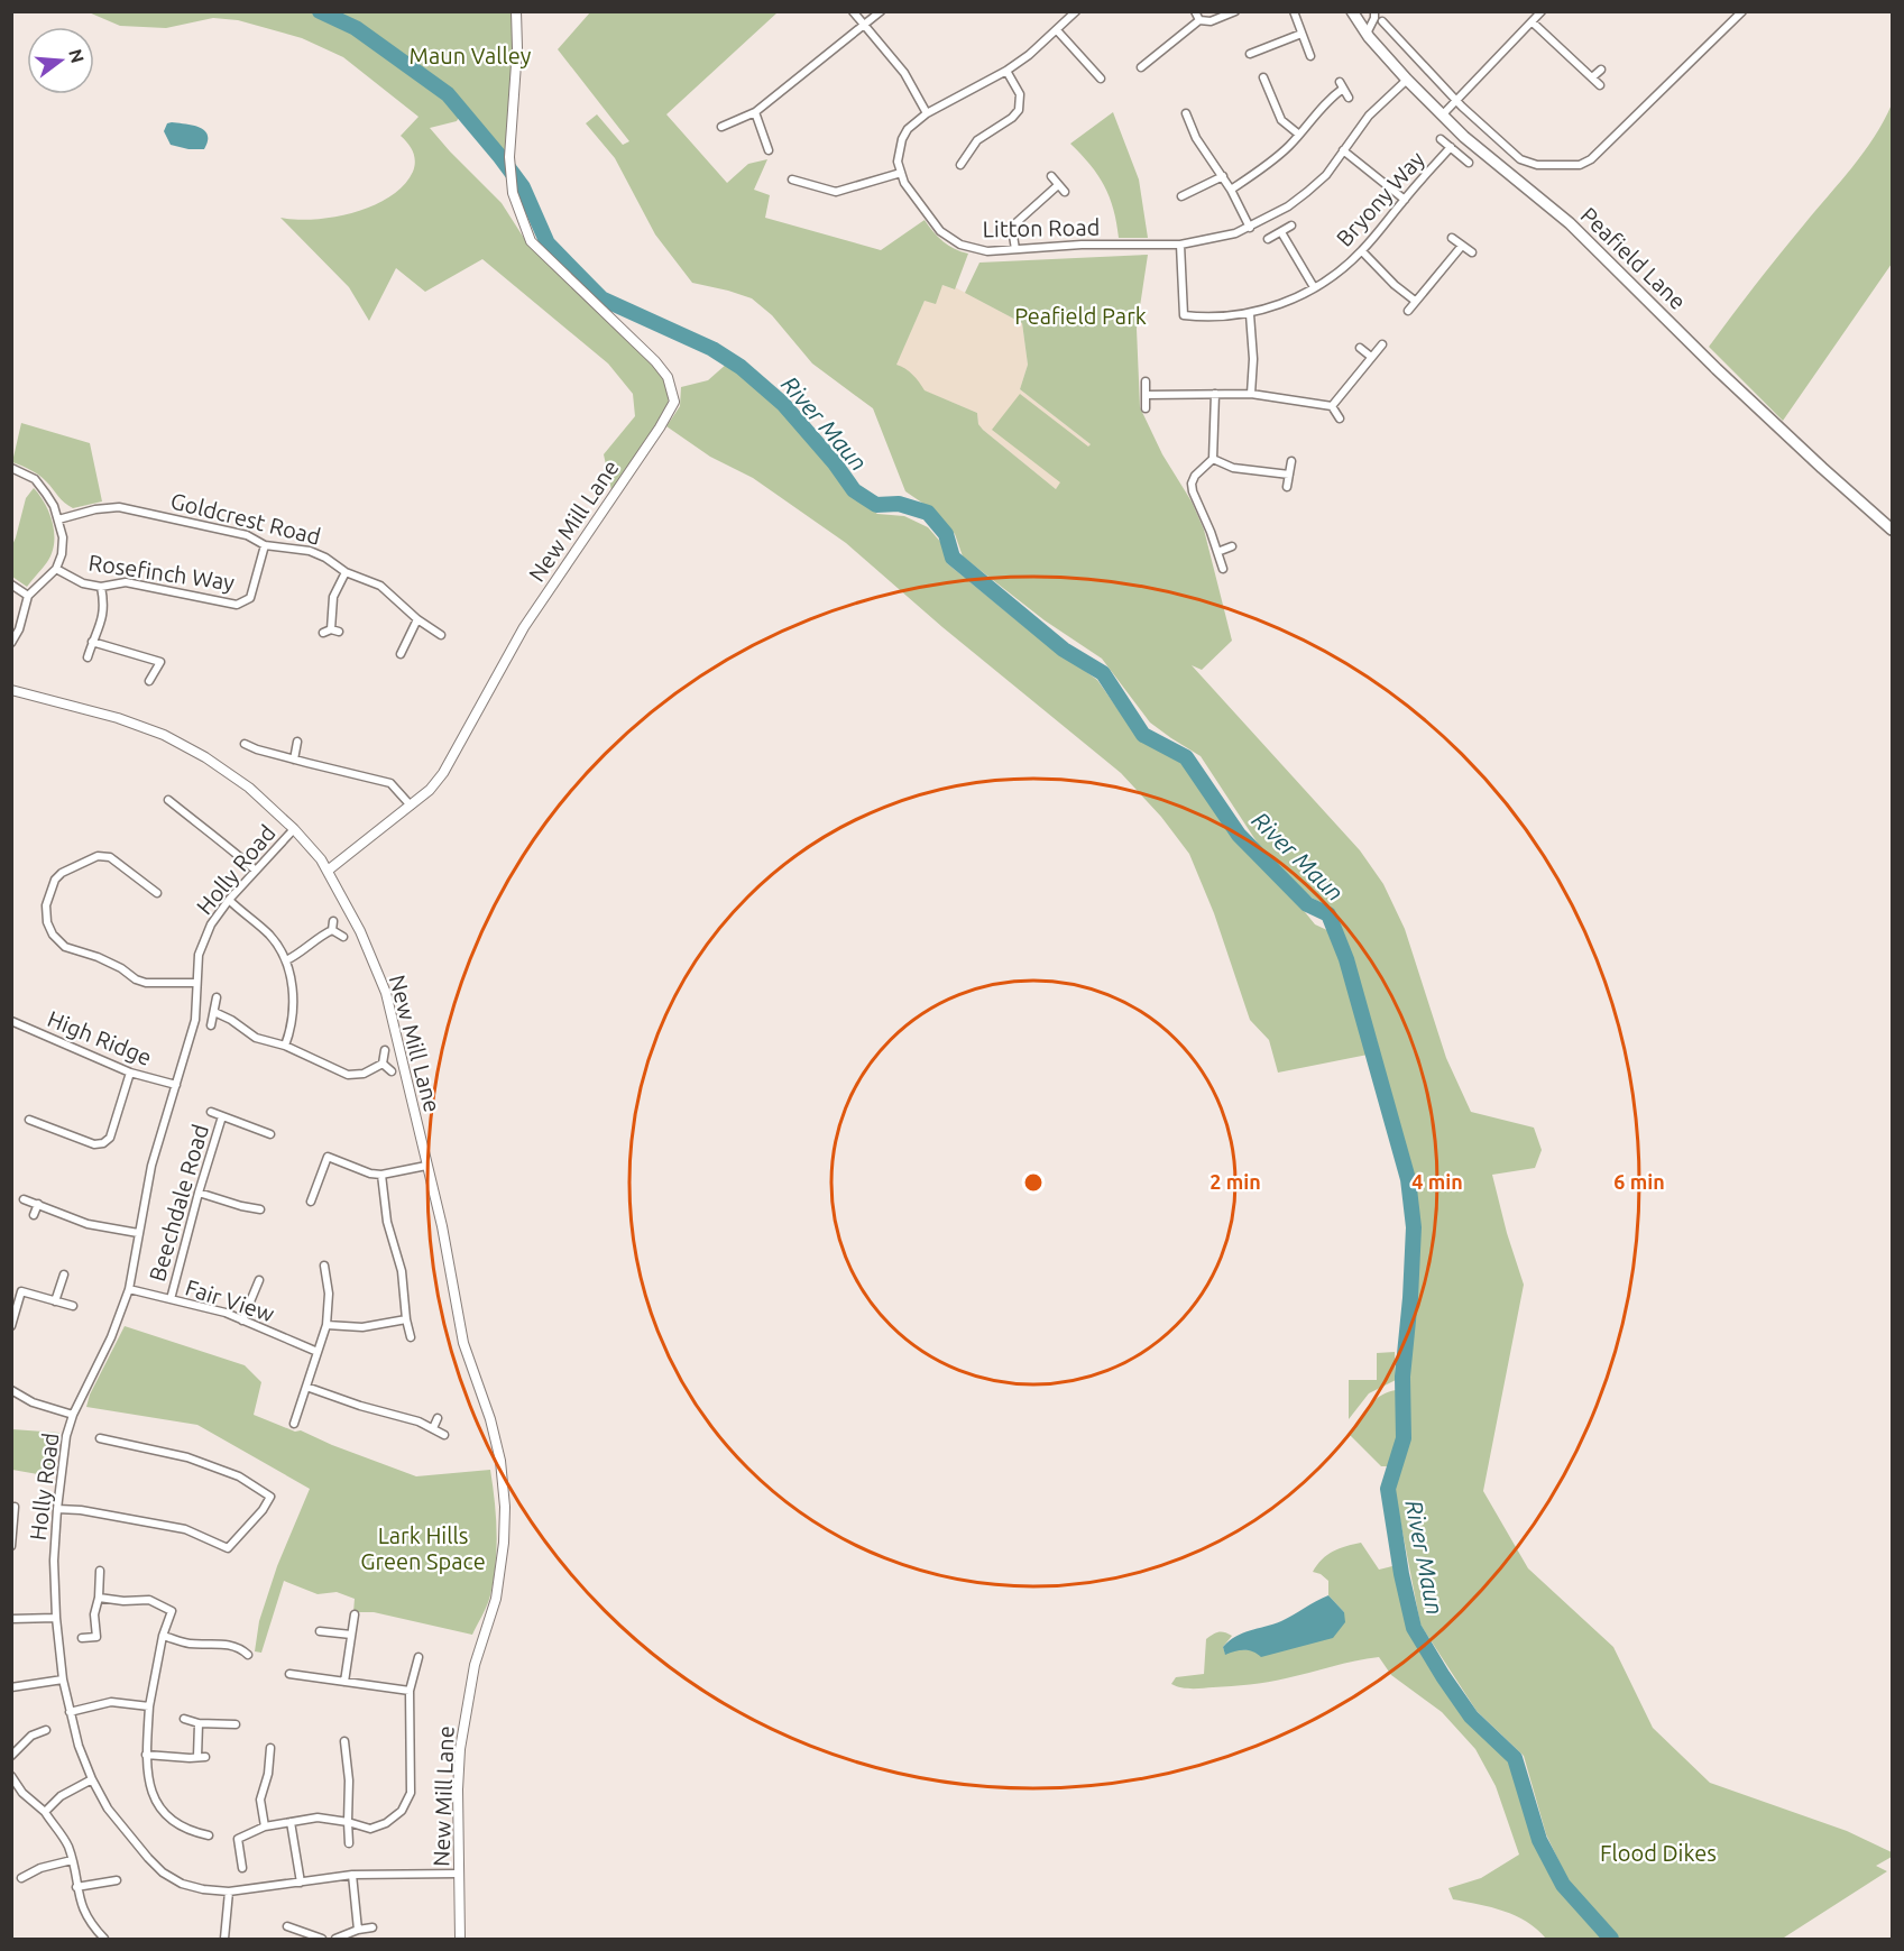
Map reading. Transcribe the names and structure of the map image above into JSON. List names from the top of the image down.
{
  "streets": {
    "main road": ["Peafield Lane"],
    "street": [
      "Bryony Way",
      "Litton Road",
      "Goldcrest Road",
      "New Mill Lane",
      "Rosefinch Way",
      "Holly Road",
      "High Ridge",
      "Beechdale Road",
      "Fair View"
    ]
  },
  "crossings": [
    ["Bryony Way", "Litton Road"],
    ["Litton Road", "Peafield Lane"],
    ["Goldcrest Road", "Rosefinch Way"],
    ["New Mill Lane", "Holly Road"],
    ["Holly Road", "High Ridge"],
    ["Holly Road", "Fair View"],
    ["Beechdale Road", "Fair View"]
  ],
  "water": ["River Maun"],
  "parks": [
    "Maun Valley",
    "Peafield Park",
    "Lark Hills Green Space",
    "Flood Dikes"
  ],
  "north": "right",
  "rings": ["2 min", "4 min", "6 min"]
}
